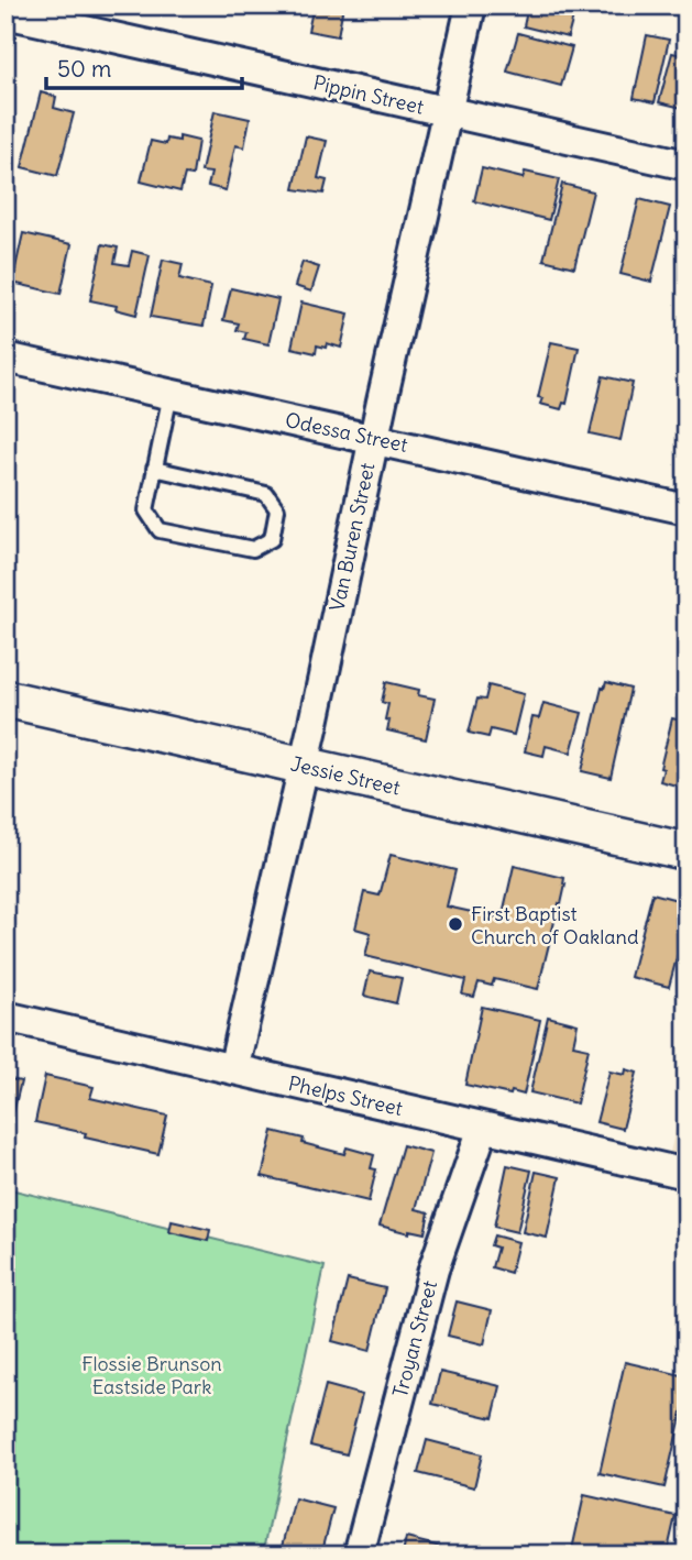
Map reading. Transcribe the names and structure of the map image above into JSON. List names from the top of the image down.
{
  "streets": {
    "street": [
      "Pippin Street",
      "Odessa Street",
      "Van Buren Street",
      "Jessie Street",
      "Phelps Street",
      "Troyan Street"
    ]
  },
  "crossings": [
    ["Pippin Street", "Van Buren Street"],
    ["Odessa Street", "Van Buren Street"],
    ["Van Buren Street", "Jessie Street"],
    ["Van Buren Street", "Phelps Street"],
    ["Phelps Street", "Troyan Street"]
  ],
  "parks": ["Flossie Brunson Eastside Park"],
  "places": ["First Baptist Church of Oakland"],
  "scale_bar": "50 m"
}
